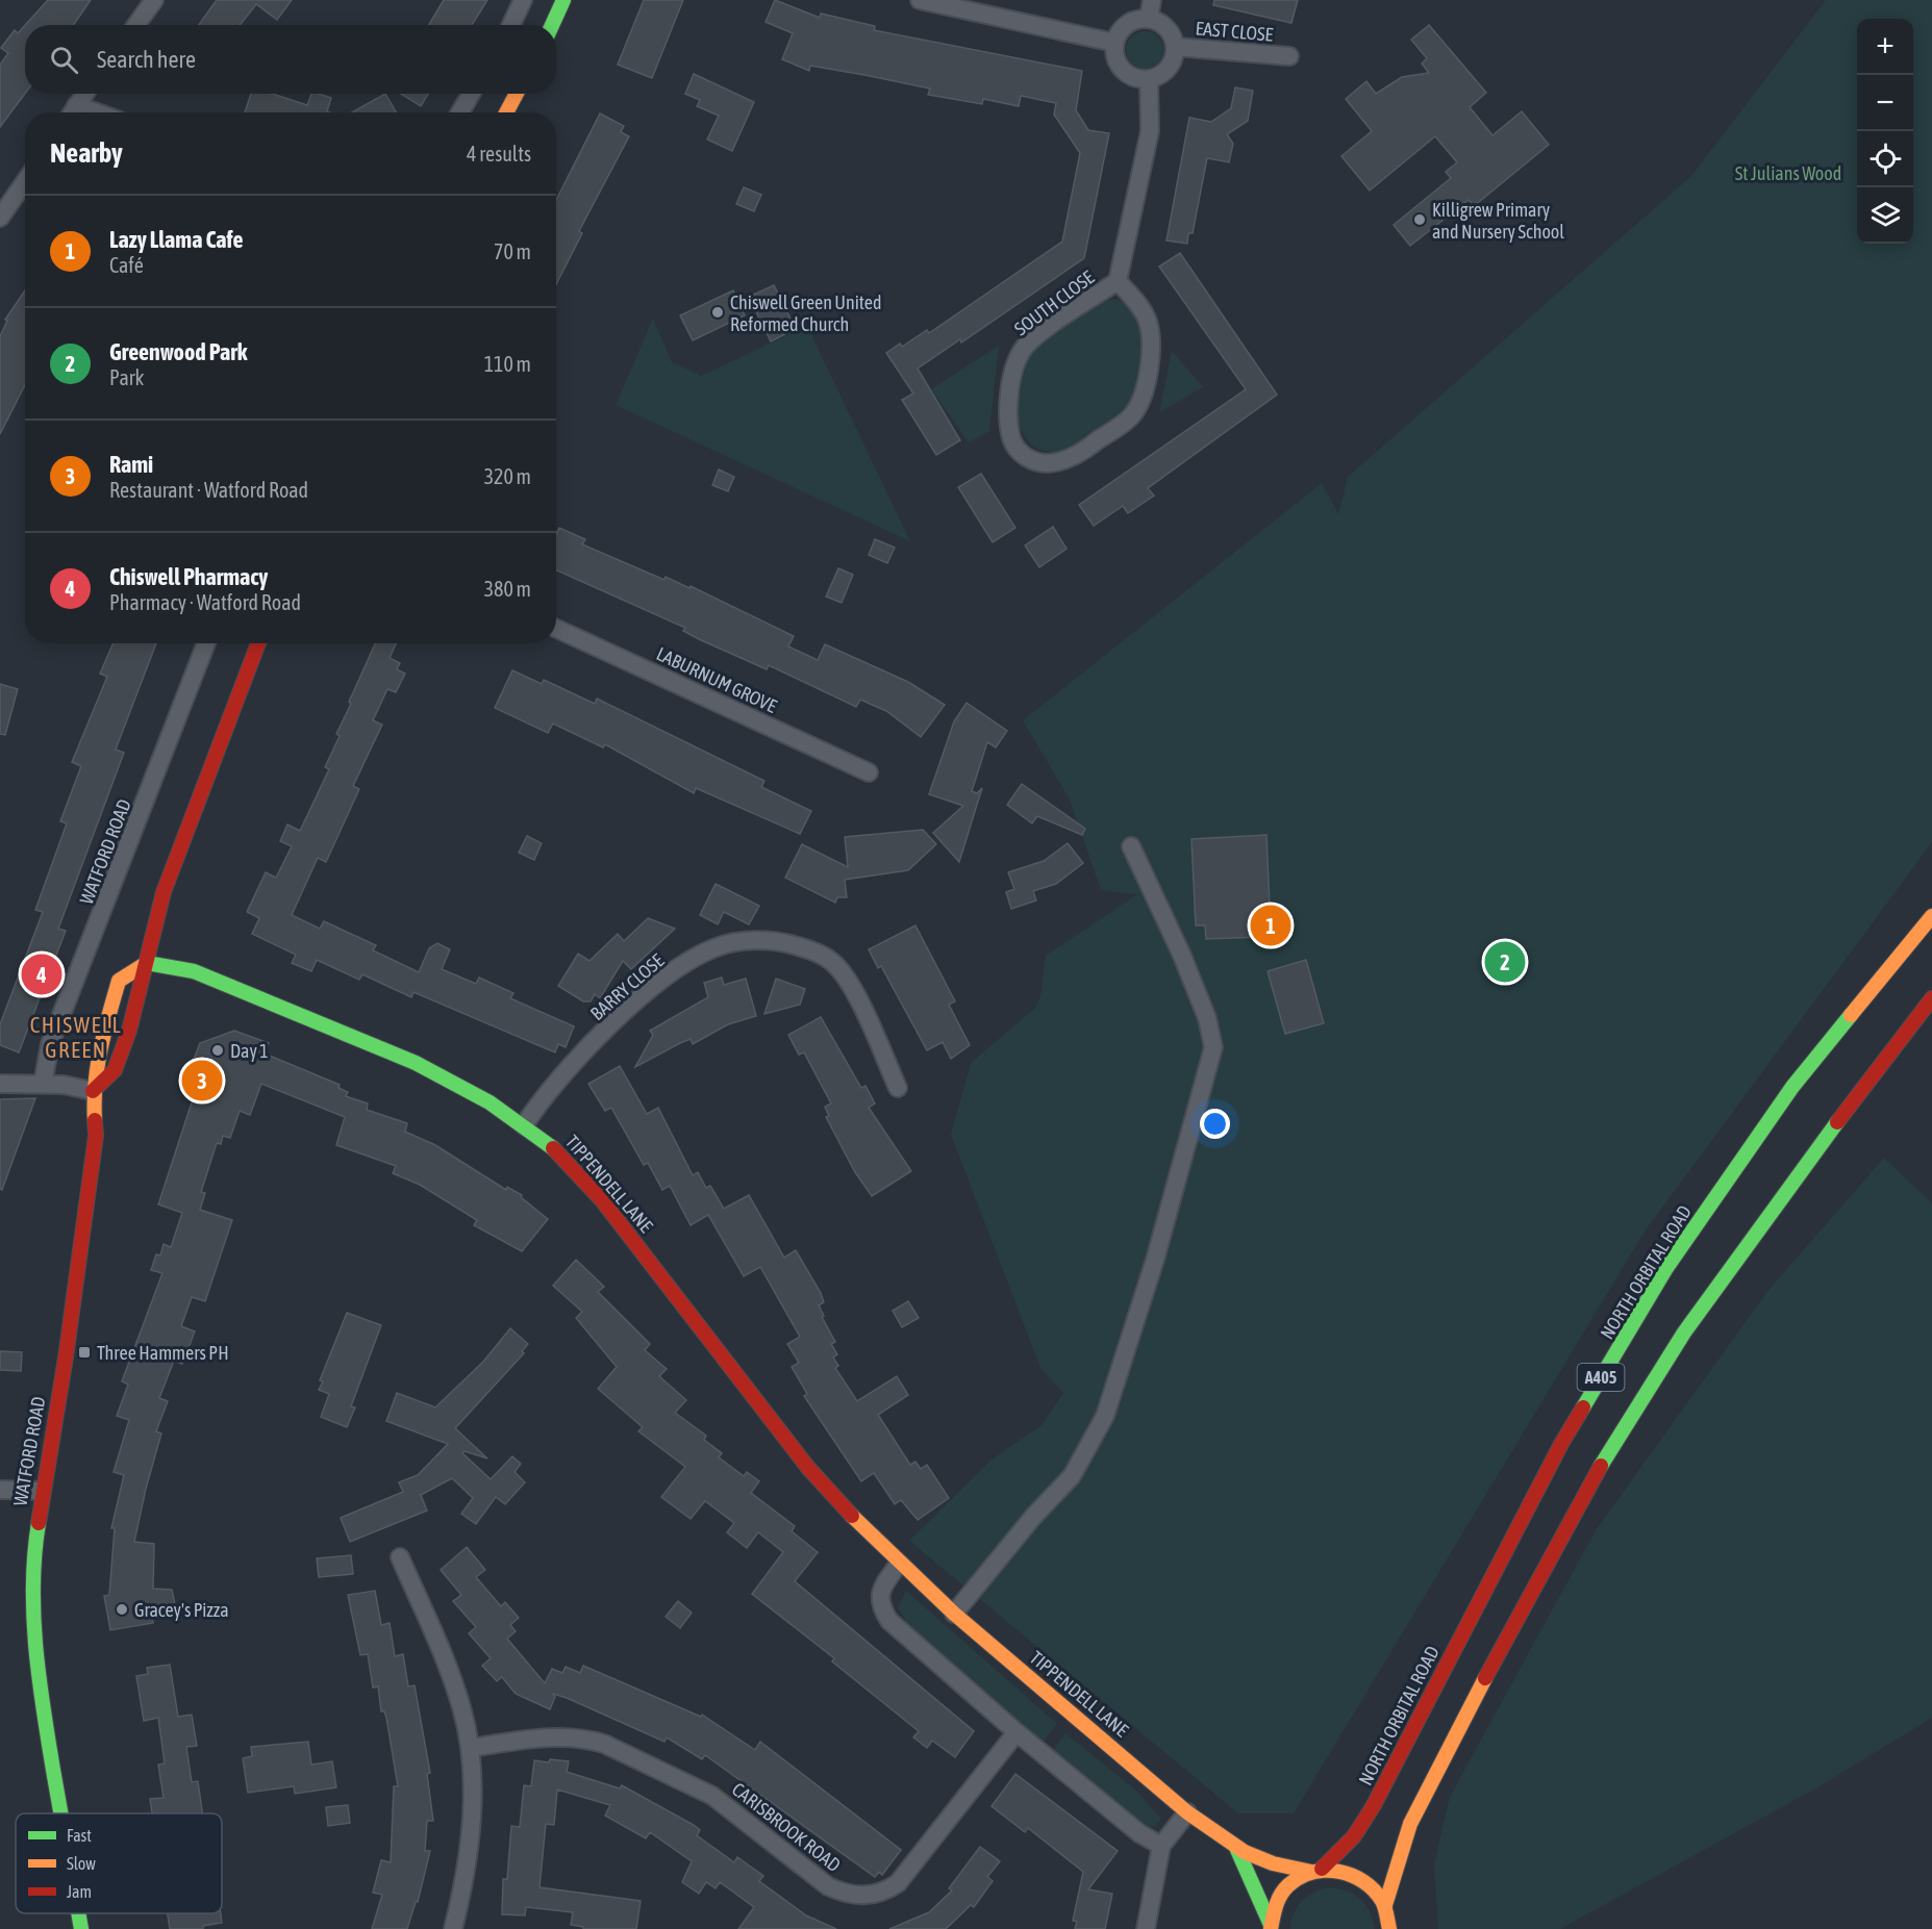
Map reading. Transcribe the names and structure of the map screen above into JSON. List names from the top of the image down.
{
  "streets": {
    "main road": [
      "WATFORD ROAD",
      "TIPPENDELL LANE",
      "NORTH ORBITAL ROAD",
      "A405"
    ],
    "street": [
      "EAST CLOSE",
      "SOUTH CLOSE",
      "LABURNUM GROVE",
      "BARRY CLOSE",
      "CARISBROOK ROAD"
    ]
  },
  "crossings": [
    ["EAST CLOSE", "SOUTH CLOSE"],
    ["WATFORD ROAD", "TIPPENDELL LANE"],
    ["BARRY CLOSE", "TIPPENDELL LANE"],
    ["TIPPENDELL LANE", "NORTH ORBITAL ROAD"],
    ["TIPPENDELL LANE", "A405"]
  ],
  "districts": ["CHISWELL GREEN"],
  "parks": ["St Julians Wood"],
  "places": {
    "other": [
      "Killigrew Primary and Nursery School",
      "Chiswell Green United Reformed Church",
      "Day 1",
      "Gracey's Pizza"
    ],
    "transit": ["Three Hammers PH"]
  },
  "legend": ["Fast", "Slow", "Jam"],
  "page": {
    "map_buttons": ["+", "−"],
    "search": "Search here",
    "heading": ["Nearby", "4 results"],
    "list": [
      {
        "mark": "1",
        "name": "Lazy Llama Cafe",
        "note": "Café",
        "value": "70 m"
      },
      {
        "mark": "2",
        "name": "Greenwood Park",
        "note": "Park",
        "value": "110 m"
      },
      {
        "mark": "3",
        "name": "Rami",
        "note": "Restaurant · Watford Road",
        "value": "320 m"
      },
      {
        "mark": "4",
        "name": "Chiswell Pharmacy",
        "note": "Pharmacy · Watford Road",
        "value": "380 m"
      }
    ],
    "pins": [
      "1",
      "2",
      "4",
      "3"
    ]
  }
}
